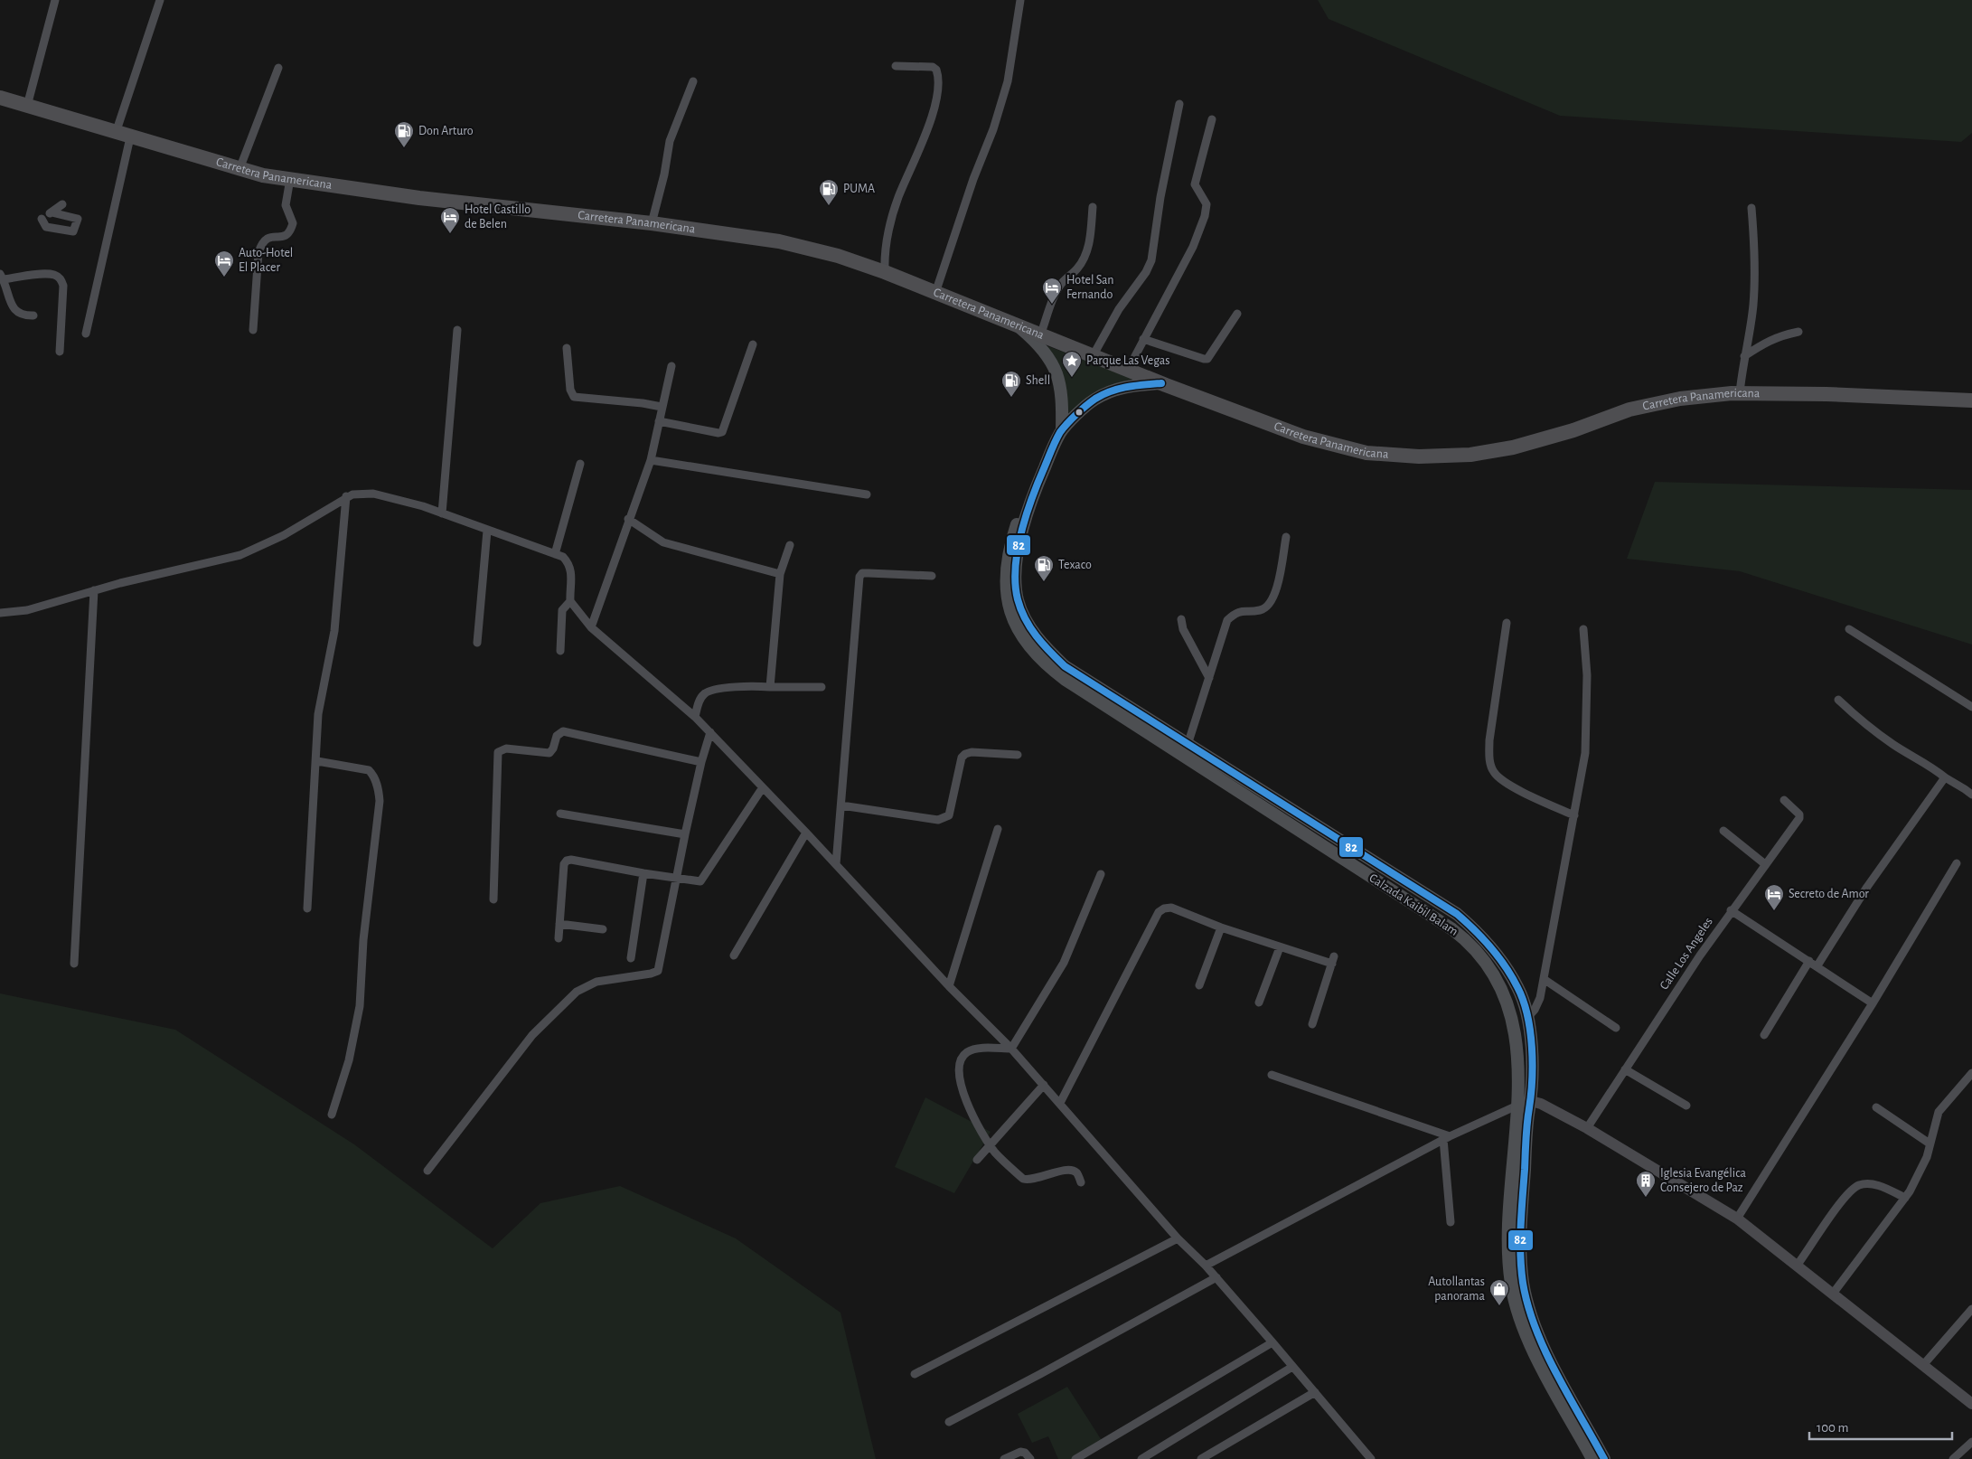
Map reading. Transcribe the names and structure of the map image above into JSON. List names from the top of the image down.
{
  "streets": {
    "highway": ["Carretera Panamericana"],
    "main road": ["Calzada Kaibil Balam"],
    "street": ["Calle Los Angeles"]
  },
  "crossings": [
    ["Carretera Panamericana", "Calzada Kaibil Balam"]
  ],
  "places": {
    "fuel station": [
      "Don Arturo",
      "PUMA",
      "Shell",
      "Texaco"
    ],
    "hotel": [
      "Hotel Castillo de Belen",
      "Auto-Hotel El Placer",
      "Hotel San Fernando",
      "Secreto de Amor"
    ],
    "place": ["Parque Las Vegas"],
    "building": ["Iglesia Evangélica Consejero de Paz"],
    "shop": ["Autollantas panorama"]
  },
  "lines": ["transit line 82"],
  "scale_bar": "100 m"
}
